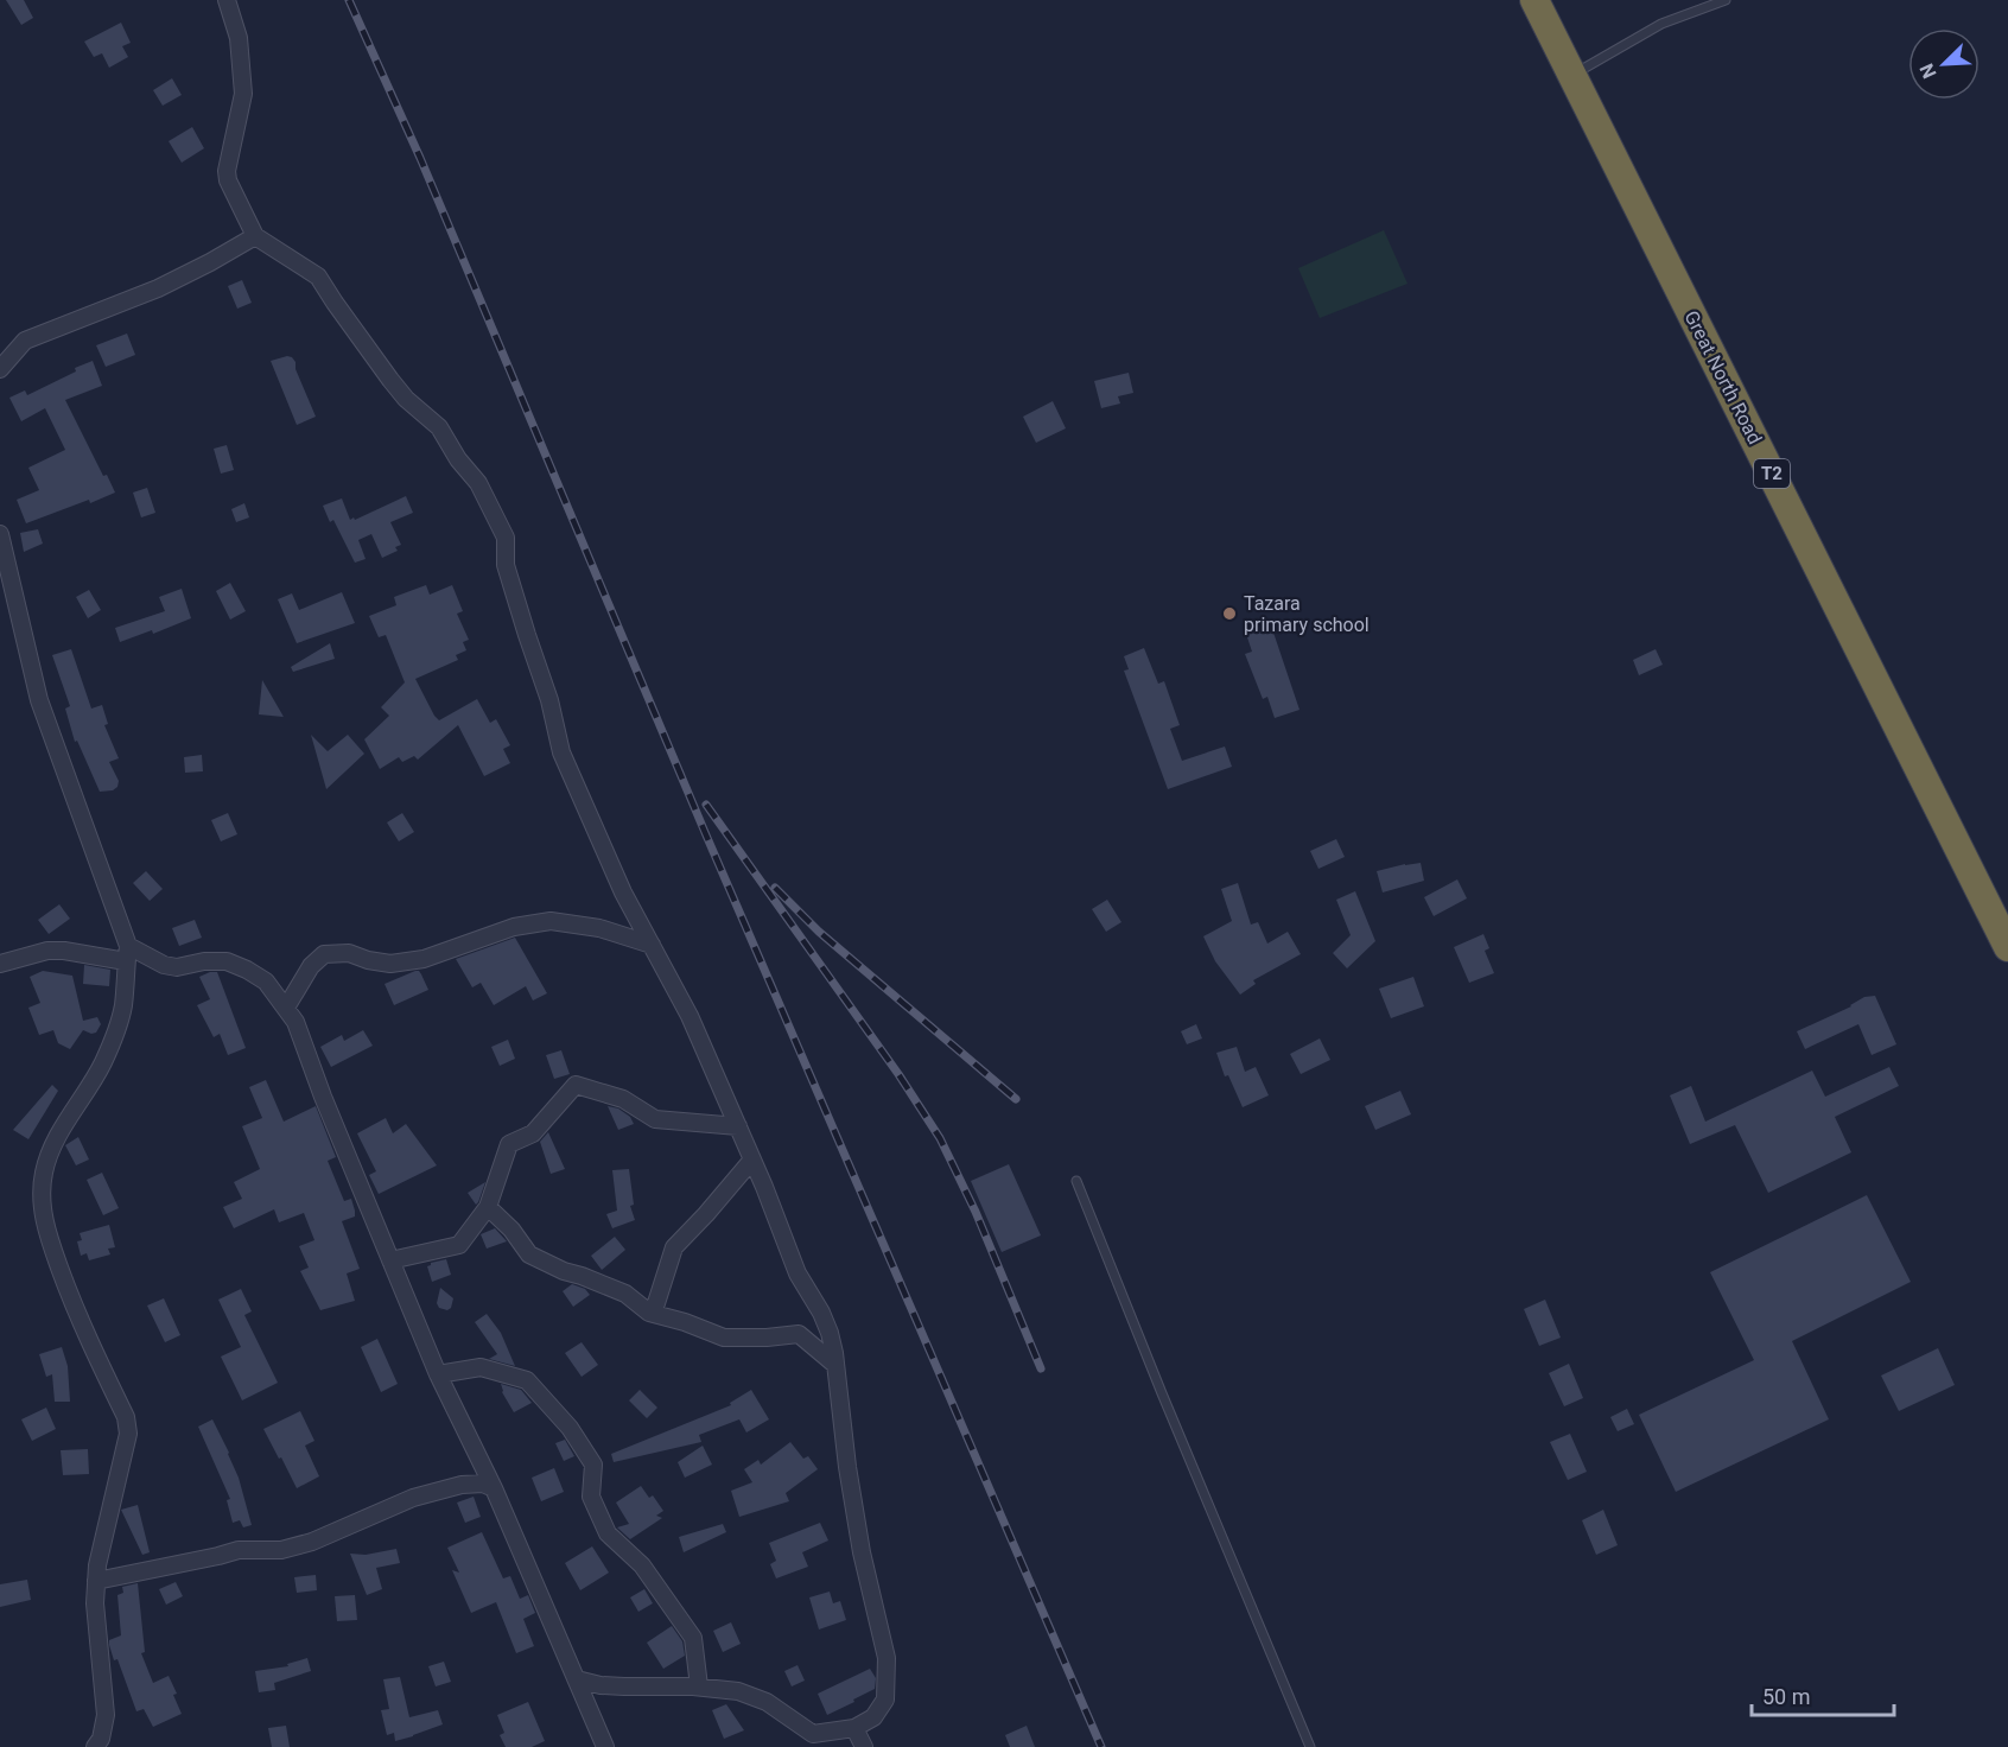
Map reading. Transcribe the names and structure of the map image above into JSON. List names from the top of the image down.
{
  "streets": {
    "highway": ["Great North Road", "T2"]
  },
  "places": ["Tazara primary school"],
  "scale_bar": "50 m",
  "north": "bottom left"
}
